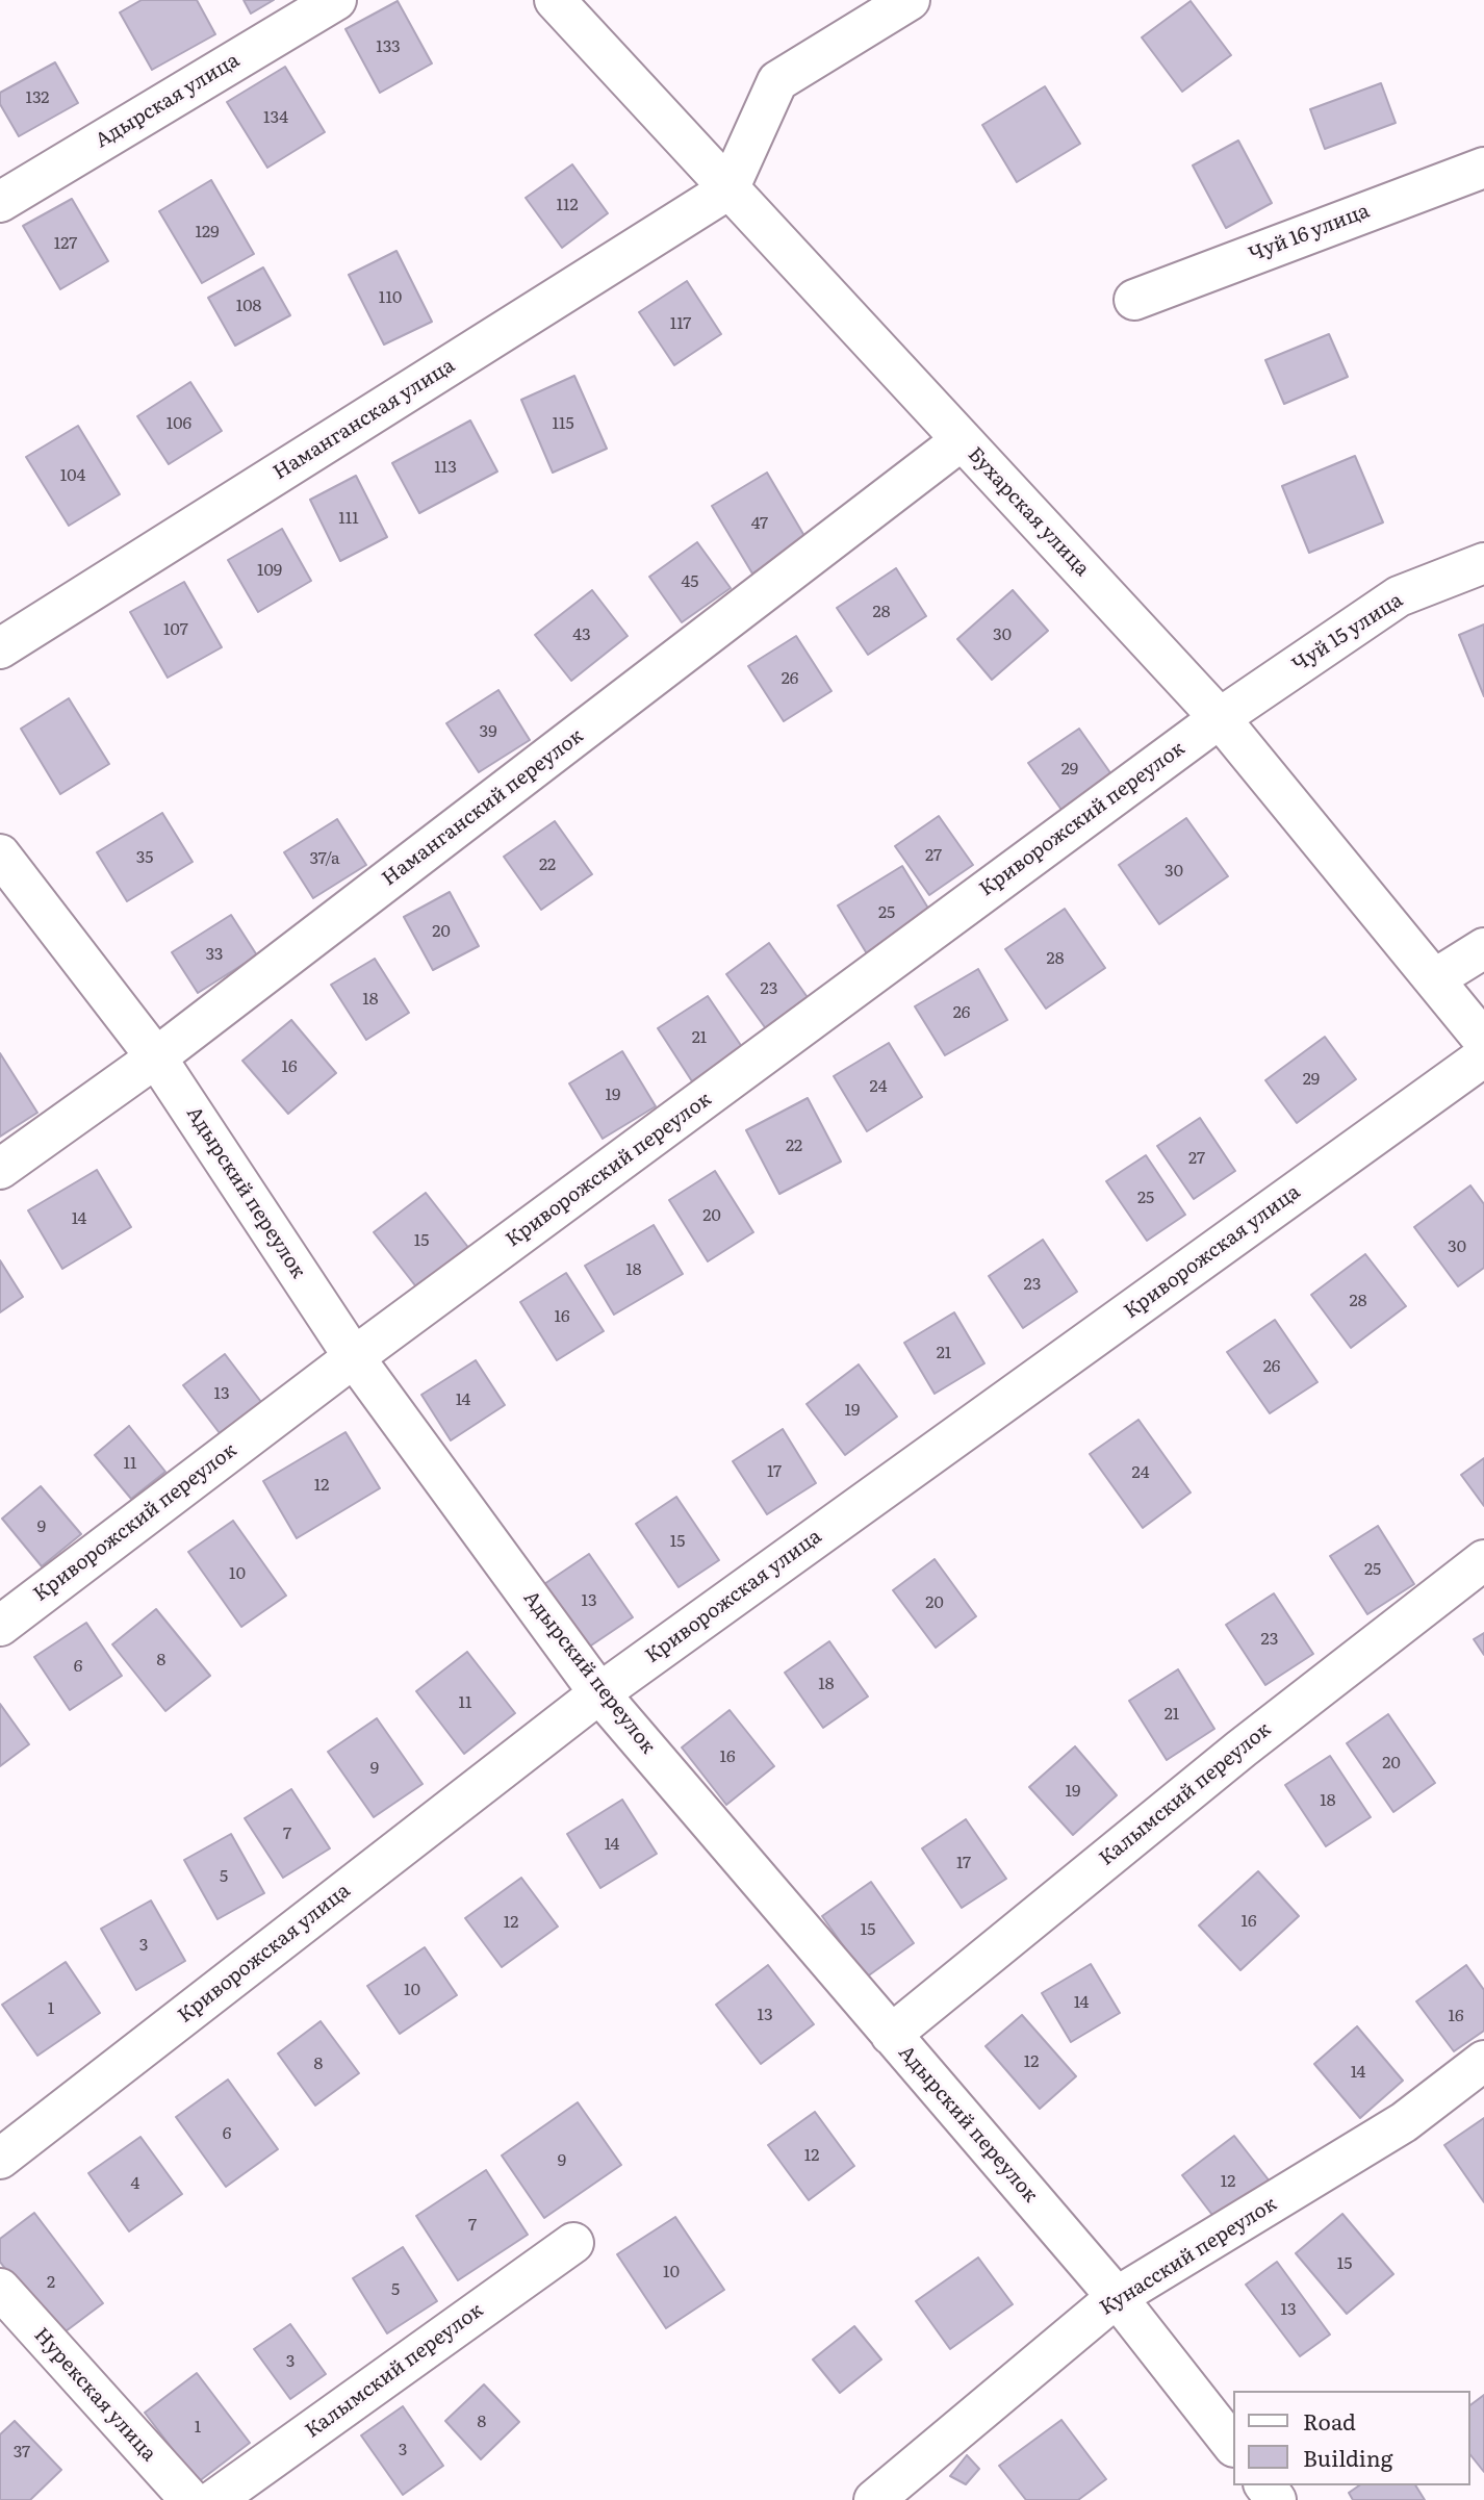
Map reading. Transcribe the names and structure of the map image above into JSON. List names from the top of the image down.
{
  "streets": {
    "street": [
      "Адырская улица",
      "Чуй 16 улица",
      "Наманганская улица",
      "Бухарская улица",
      "Чуй 15 улица",
      "Наманганский переулок",
      "Криворожский переулок",
      "Адырский переулок",
      "Криворожская улица",
      "Калымский переулок",
      "Кунасский переулок",
      "Нурекская улица"
    ]
  },
  "crossings": [
    ["Наманганская улица", "Бухарская улица"],
    ["Бухарская улица", "Чуй 15 улица"],
    ["Бухарская улица", "Наманганский переулок"],
    ["Бухарская улица", "Криворожский переулок"],
    ["Чуй 15 улица", "Криворожский переулок"],
    ["Наманганский переулок", "Адырский переулок"],
    ["Криворожский переулок", "Адырский переулок"],
    ["Адырский переулок", "Криворожская улица"],
    ["Адырский переулок", "Калымский переулок"],
    ["Адырский переулок", "Кунасский переулок"]
  ],
  "house_numbers": [
    "133",
    "132",
    "134",
    "112",
    "129",
    "127",
    "110",
    "108",
    "117",
    "106",
    "115",
    "113",
    "104",
    "111",
    "47",
    "109",
    "45",
    "28",
    "107",
    "43",
    "30",
    "26",
    "39",
    "29",
    "27",
    "35",
    "37/а",
    "22",
    "30",
    "25",
    "20",
    "33",
    "28",
    "23",
    "18",
    "26",
    "21",
    "16",
    "29",
    "24",
    "19",
    "22",
    "27",
    "25",
    "20",
    "14",
    "15",
    "30",
    "18",
    "23",
    "28",
    "16",
    "21",
    "26",
    "13",
    "14",
    "19",
    "11",
    "17",
    "24",
    "12",
    "9",
    "15",
    "25",
    "10",
    "13",
    "20",
    "23",
    "8",
    "6",
    "18",
    "11",
    "21",
    "16",
    "20",
    "9",
    "19",
    "18",
    "7",
    "14",
    "17",
    "5",
    "16",
    "12",
    "15",
    "3",
    "10",
    "14",
    "1",
    "13",
    "16",
    "12",
    "8",
    "14",
    "6",
    "12",
    "9",
    "12",
    "4",
    "7",
    "15",
    "10",
    "2",
    "5",
    "13",
    "3",
    "8",
    "1",
    "3",
    "37"
  ],
  "legend": ["Road", "Building"]
}
